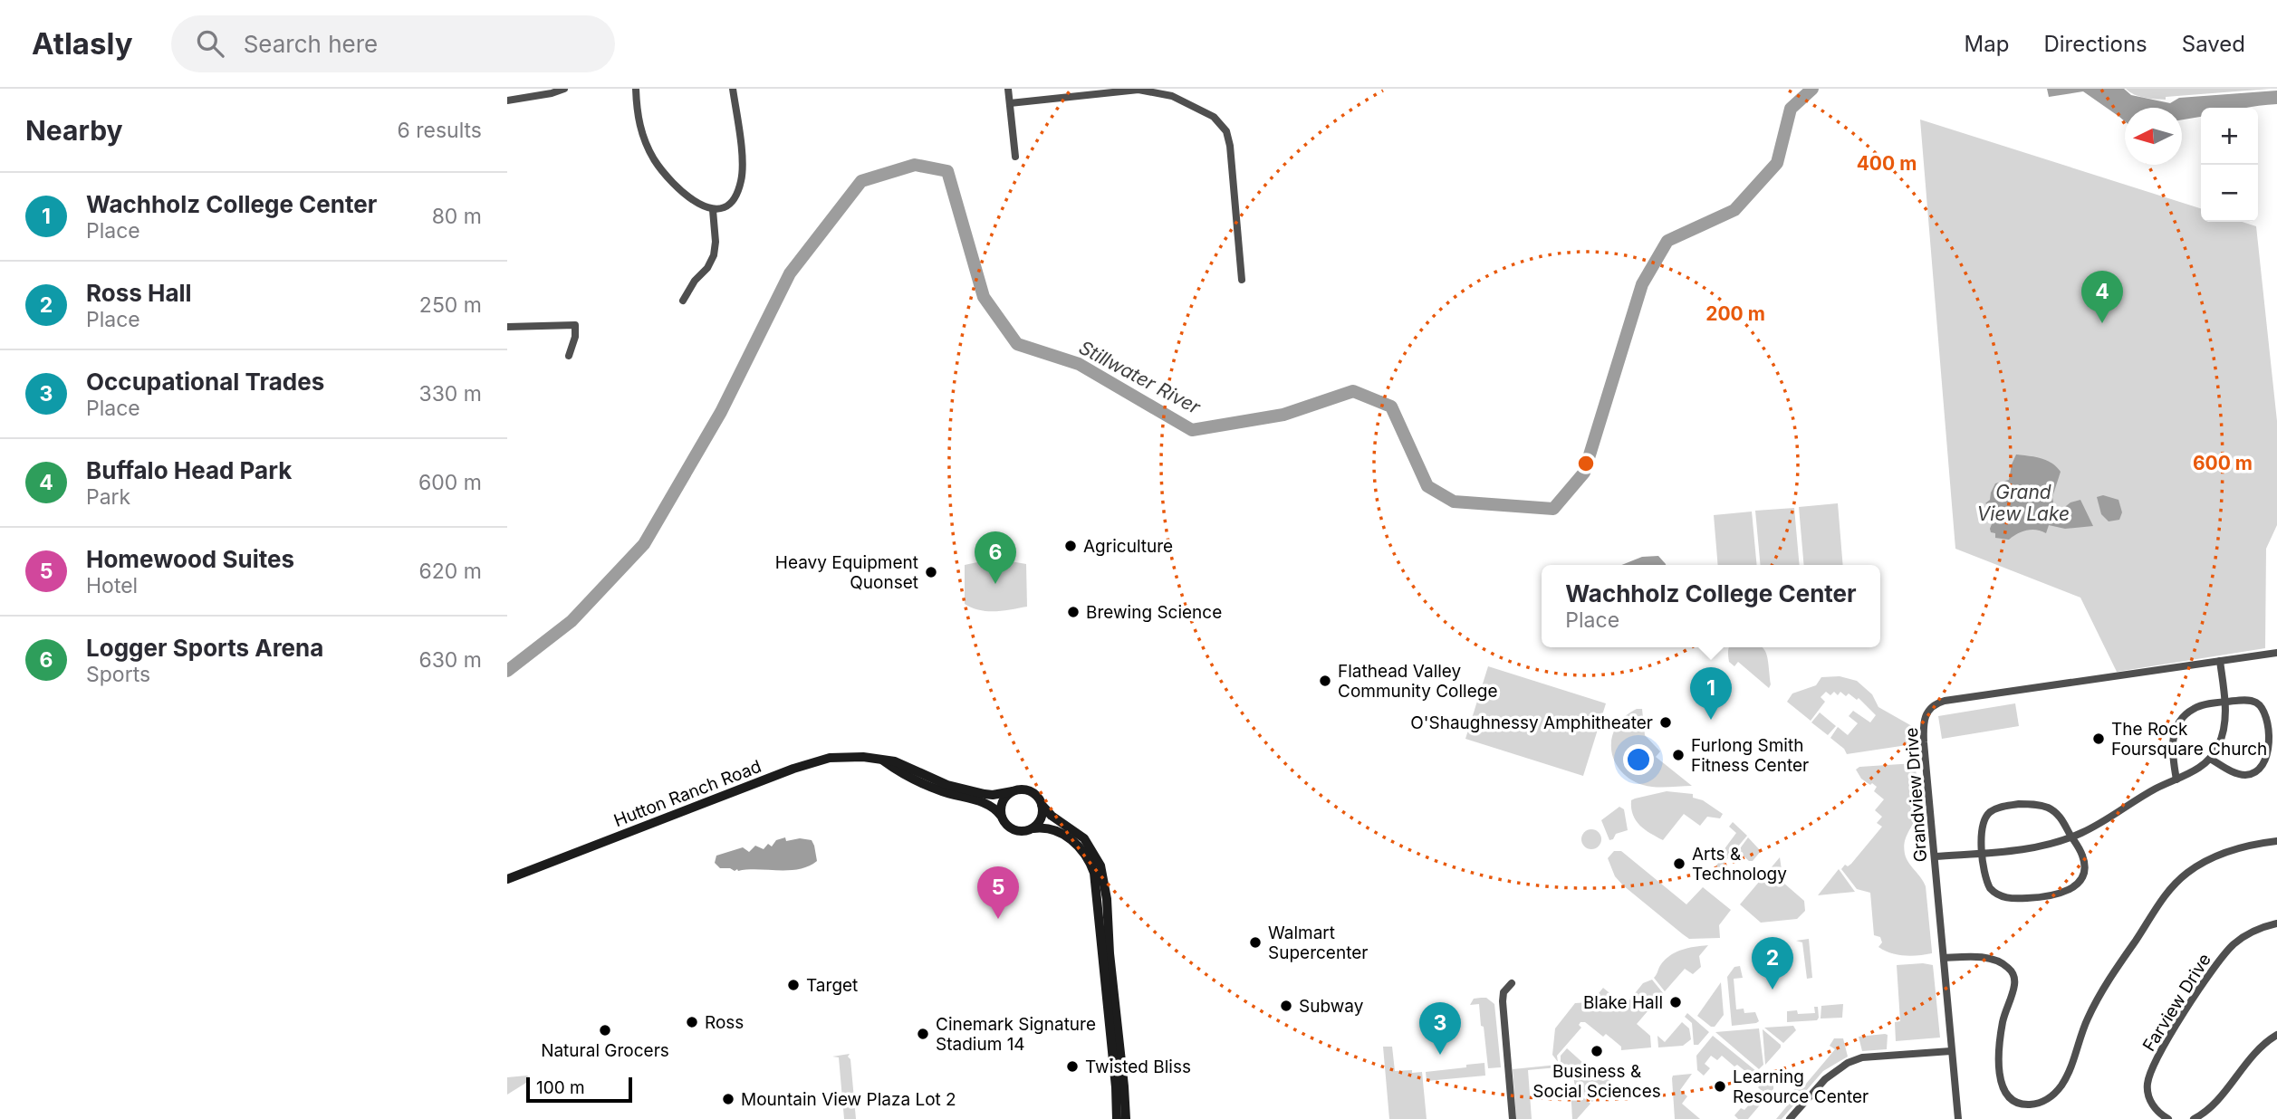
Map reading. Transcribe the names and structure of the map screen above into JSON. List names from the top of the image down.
{
  "streets": {
    "main road": ["Hutton Ranch Road"],
    "street": ["Grandview Drive", "Farview Drive"]
  },
  "water": ["Stillwater River", "Grand View Lake"],
  "places": [
    "Agriculture",
    "Heavy Equipment Quonset",
    "Brewing Science",
    "Flathead Valley Community College",
    "O'Shaughnessy Amphitheater",
    "The Rock Foursquare Church",
    "Furlong Smith Fitness Center",
    "Arts & Technology",
    "Walmart Supercenter",
    "Target",
    "Blake Hall",
    "Subway",
    "Ross",
    "Natural Grocers",
    "Cinemark Signature Stadium 14",
    "Business & Social Sciences",
    "Twisted Bliss",
    "Learning Resource Center",
    "Mountain View Plaza Lot 2"
  ],
  "scale_bar": "100 m",
  "north": "left",
  "page": {
    "header": "Atlasly",
    "search": "Search here",
    "nav": ["Map", "Directions", "Saved"],
    "heading": ["Nearby", "6 results"],
    "map_buttons": ["+", "−"],
    "list": [
      {
        "mark": "1",
        "name": "Wachholz College Center",
        "note": "Place",
        "value": "80 m"
      },
      {
        "mark": "2",
        "name": "Ross Hall",
        "note": "Place",
        "value": "250 m"
      },
      {
        "mark": "3",
        "name": "Occupational Trades",
        "note": "Place",
        "value": "330 m"
      },
      {
        "mark": "4",
        "name": "Buffalo Head Park",
        "note": "Park",
        "value": "600 m"
      },
      {
        "mark": "5",
        "name": "Homewood Suites",
        "note": "Hotel",
        "value": "620 m"
      },
      {
        "mark": "6",
        "name": "Logger Sports Arena",
        "note": "Sports",
        "value": "630 m"
      }
    ],
    "pins": [
      "4",
      "6",
      "1",
      "5",
      "2",
      "3"
    ],
    "popup": ["Wachholz College Center", "Place"],
    "scale": "100 m"
  },
  "rings": ["400 m", "200 m", "600 m"]
}
